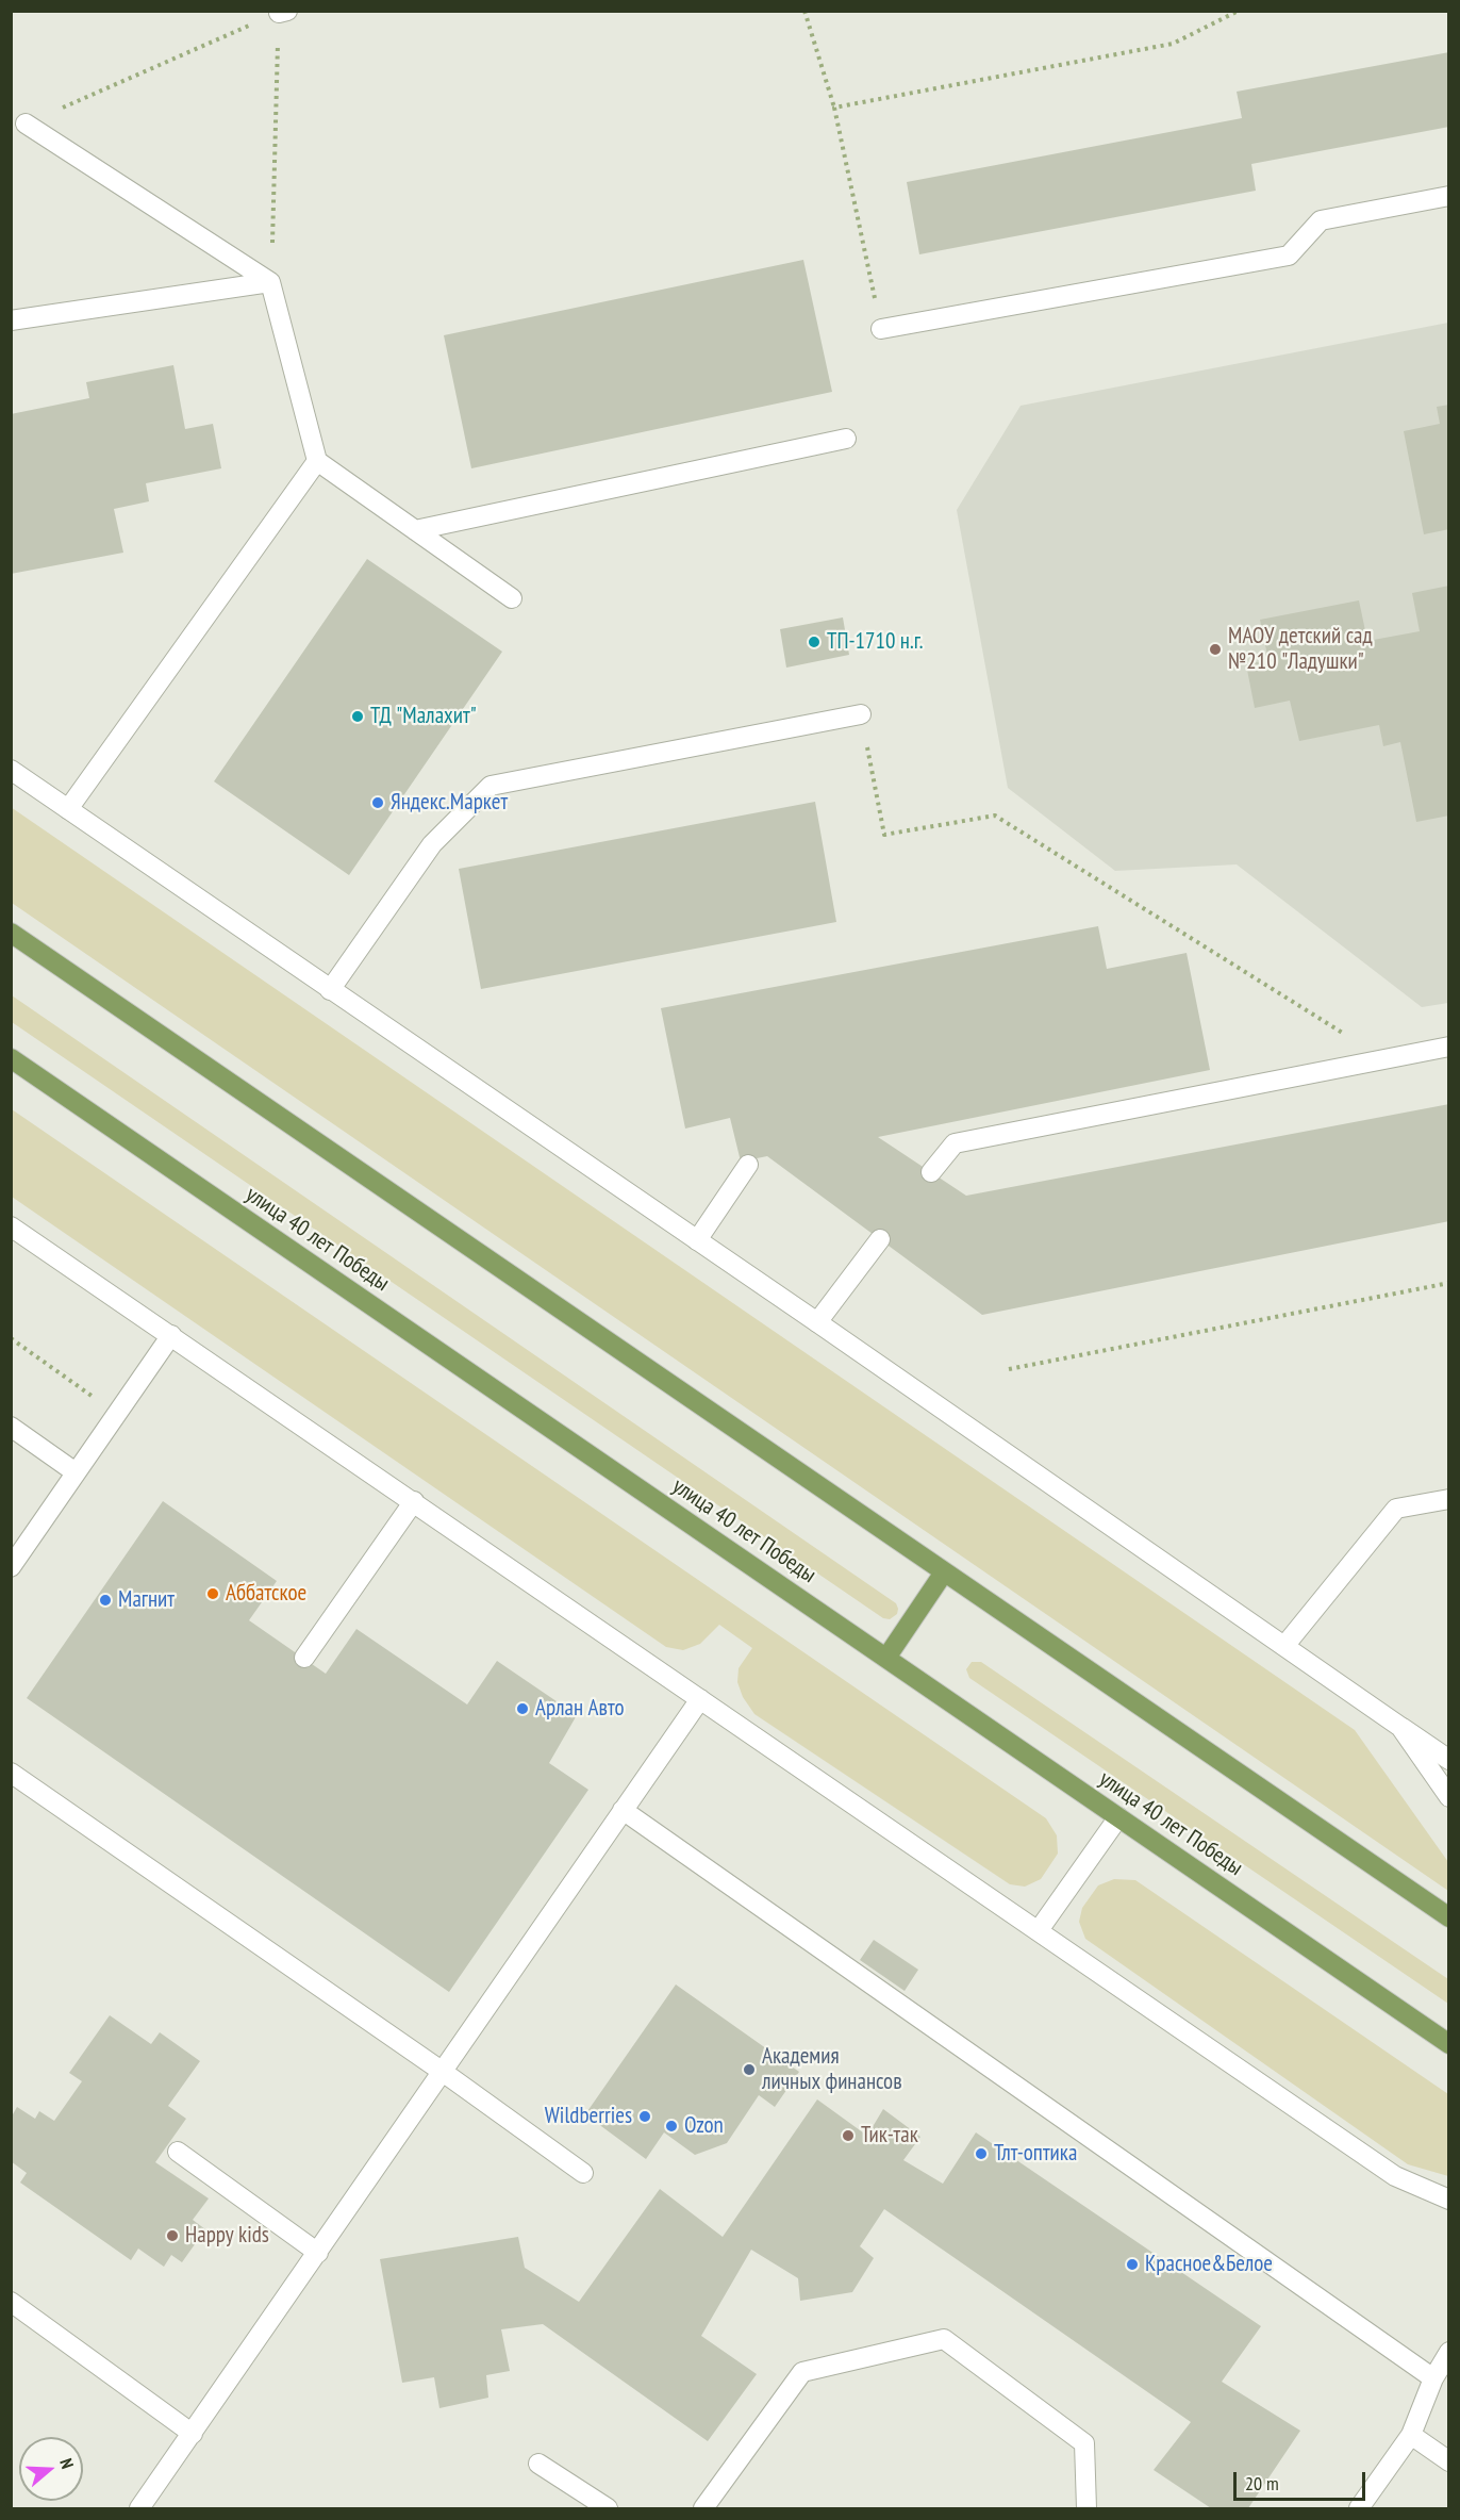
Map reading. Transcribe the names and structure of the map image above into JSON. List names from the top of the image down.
{
  "streets": {
    "main road": ["улица 40 лет Победы"]
  },
  "places": [
    "ТП-1710 н.г.",
    "МАОУ детский сад №210 \"Ладушки\"",
    "ТД \"Малахит\"",
    "Яндекс.Маркет",
    "Аббатское",
    "Магнит",
    "Арлан Авто",
    "Академия личных финансов",
    "Wildberries",
    "Ozon",
    "Тик-так",
    "Тлт-оптика",
    "Happy kids",
    "Красное&Белое"
  ],
  "scale_bar": "20 m",
  "north": "right"
}
